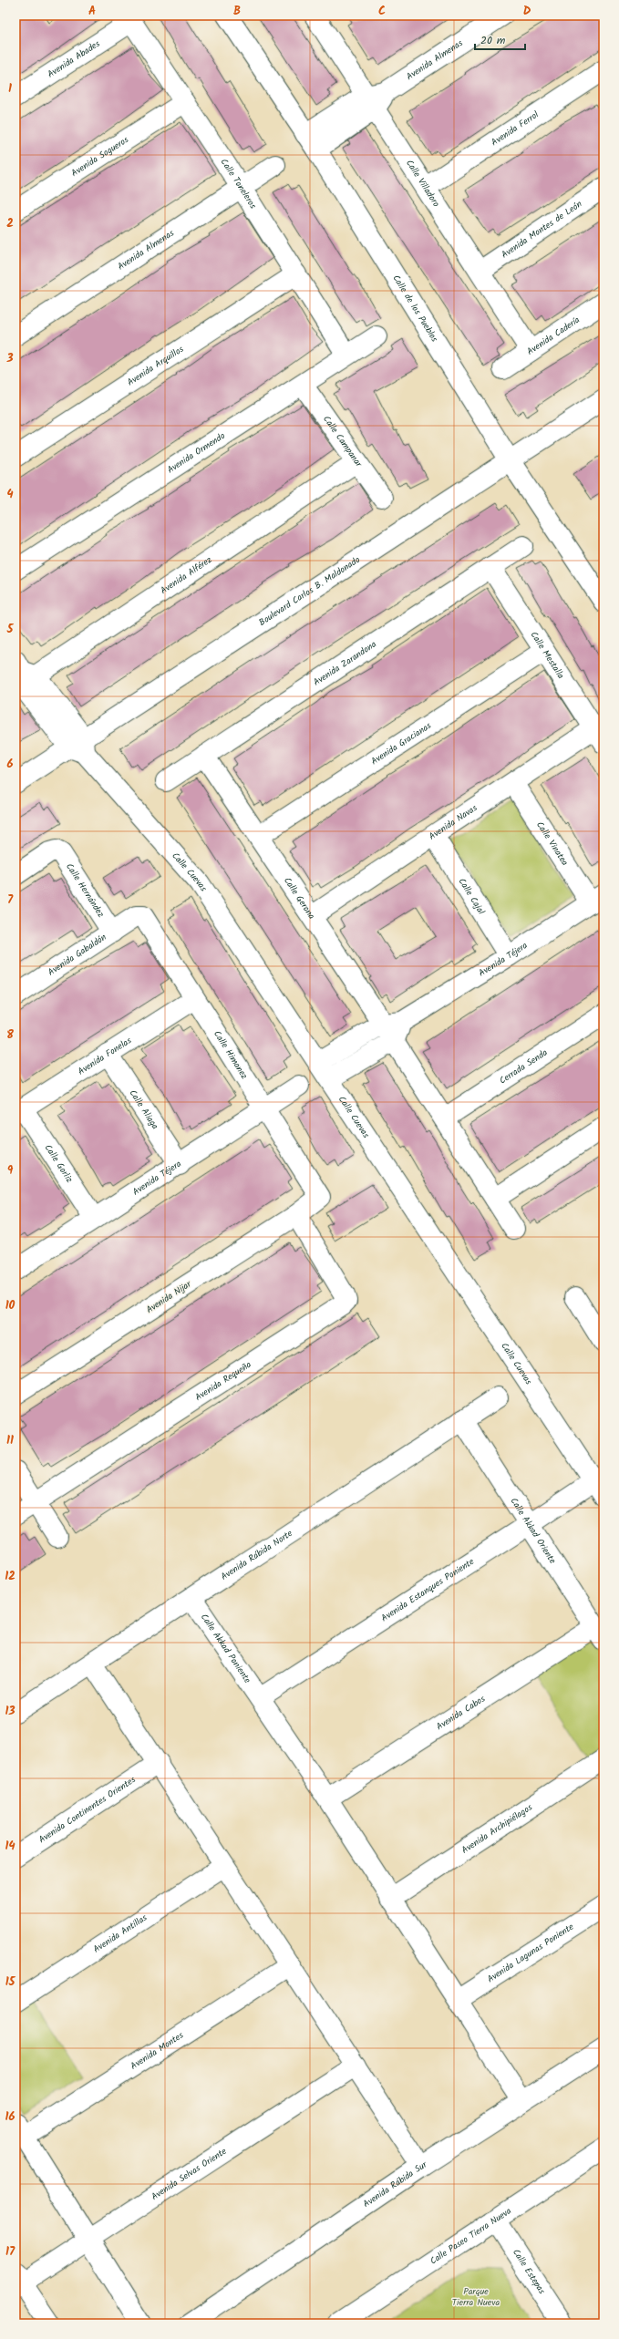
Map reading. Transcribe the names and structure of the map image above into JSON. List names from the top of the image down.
{
  "streets": {
    "street": [
      "Avenida Abades",
      "Avenida Almenas",
      "Avenida Ferrol",
      "Avenida Sogueros",
      "Calle Villadoro",
      "Calle Toneleros",
      "Avenida Montes de León",
      "Calle de los Pueblos",
      "Avenida Cadería",
      "Avenida Arquillos",
      "Calle Campanar",
      "Avenida Ormendo",
      "Avenida Alférez",
      "Boulevard Carlos B. Maldonado",
      "Calle Mestalla",
      "Avenida Zarandona",
      "Avenida Gracianas",
      "Avenida Navas",
      "Calle Vinatea",
      "Calle Cuevas",
      "Calle Hernández",
      "Calle Cajal",
      "Calle Gerona",
      "Avenida Gabaldón",
      "Avenida Téjera",
      "Avenida Fonelas",
      "Calle Himanez",
      "Cerrada Senda",
      "Calle Aliaga",
      "Calle Gorliz",
      "Avenida Nijar",
      "Avenida Requeña",
      "Calle Akkad Oriente",
      "Avenida Rábida Norte",
      "Avenida Estanques Poniente",
      "Calle Akkad Poniente",
      "Avenida Cabos",
      "Avenida Continentes Orientes",
      "Avenida Archipiélagos",
      "Avenida Antillas",
      "Avenida Lagunas Poniente",
      "Avenida Montes",
      "Avenida Selvas Oriente",
      "Avenida Rábida Sur",
      "Calle Paseo Tierra Nueva",
      "Calle Estepas"
    ]
  },
  "crossings": [
    ["Avenida Abades", "Calle Toneleros"],
    ["Avenida Almenas", "Calle Villadoro"],
    ["Avenida Almenas", "Calle Toneleros"],
    ["Avenida Almenas", "Calle de los Pueblos"],
    ["Avenida Ferrol", "Calle Villadoro"],
    ["Avenida Sogueros", "Calle Toneleros"],
    ["Calle Villadoro", "Avenida Montes de León"],
    ["Calle Villadoro", "Avenida Cadería"],
    ["Calle Toneleros", "Avenida Arquillos"],
    ["Calle Toneleros", "Avenida Ormendo"],
    ["Calle de los Pueblos", "Boulevard Carlos B. Maldonado"],
    ["Calle Campanar", "Avenida Ormendo"],
    ["Calle Campanar", "Avenida Alférez"],
    ["Avenida Alférez", "Calle Cuevas"],
    ["Boulevard Carlos B. Maldonado", "Calle Cuevas"],
    ["Calle Mestalla", "Avenida Zarandona"],
    ["Calle Mestalla", "Avenida Gracianas"],
    ["Calle Mestalla", "Avenida Navas"],
    ["Avenida Zarandona", "Calle Gerona"],
    ["Avenida Gracianas", "Calle Gerona"],
    ["Avenida Navas", "Calle Vinatea"],
    ["Avenida Navas", "Calle Cajal"],
    ["Avenida Navas", "Calle Gerona"],
    ["Calle Vinatea", "Avenida Téjera"],
    ["Calle Cuevas", "Avenida Téjera"],
    ["Calle Cuevas", "Avenida Estanques Poniente"],
    ["Calle Hernández", "Avenida Gabaldón"],
    ["Calle Cajal", "Avenida Téjera"],
    ["Calle Gerona", "Avenida Téjera"],
    ["Avenida Gabaldón", "Calle Himanez"],
    ["Avenida Téjera", "Calle Himanez"],
    ["Avenida Téjera", "Calle Aliaga"],
    ["Avenida Téjera", "Calle Gorliz"],
    ["Avenida Fonelas", "Calle Himanez"],
    ["Avenida Fonelas", "Calle Aliaga"],
    ["Avenida Fonelas", "Calle Gorliz"],
    ["Calle Himanez", "Avenida Nijar"],
    ["Avenida Nijar", "Avenida Requeña"],
    ["Calle Akkad Oriente", "Avenida Rábida Norte"],
    ["Calle Akkad Oriente", "Avenida Estanques Poniente"],
    ["Calle Akkad Oriente", "Avenida Cabos"],
    ["Avenida Rábida Norte", "Calle Akkad Poniente"],
    ["Avenida Estanques Poniente", "Calle Akkad Poniente"],
    ["Calle Akkad Poniente", "Avenida Cabos"],
    ["Calle Akkad Poniente", "Avenida Archipiélagos"],
    ["Calle Akkad Poniente", "Avenida Lagunas Poniente"],
    ["Calle Akkad Poniente", "Avenida Rábida Sur"],
    ["Calle Paseo Tierra Nueva", "Calle Estepas"]
  ],
  "parks": ["Parque Tierra Nueva"],
  "scale_bar": "20 m",
  "grid": {
    "columns": [
      "A",
      "B",
      "C",
      "D"
    ],
    "rows": [
      "1",
      "2",
      "3",
      "4",
      "5",
      "6",
      "7",
      "8",
      "9",
      "10",
      "11",
      "12",
      "13",
      "14",
      "15",
      "16",
      "17"
    ]
  }
}
